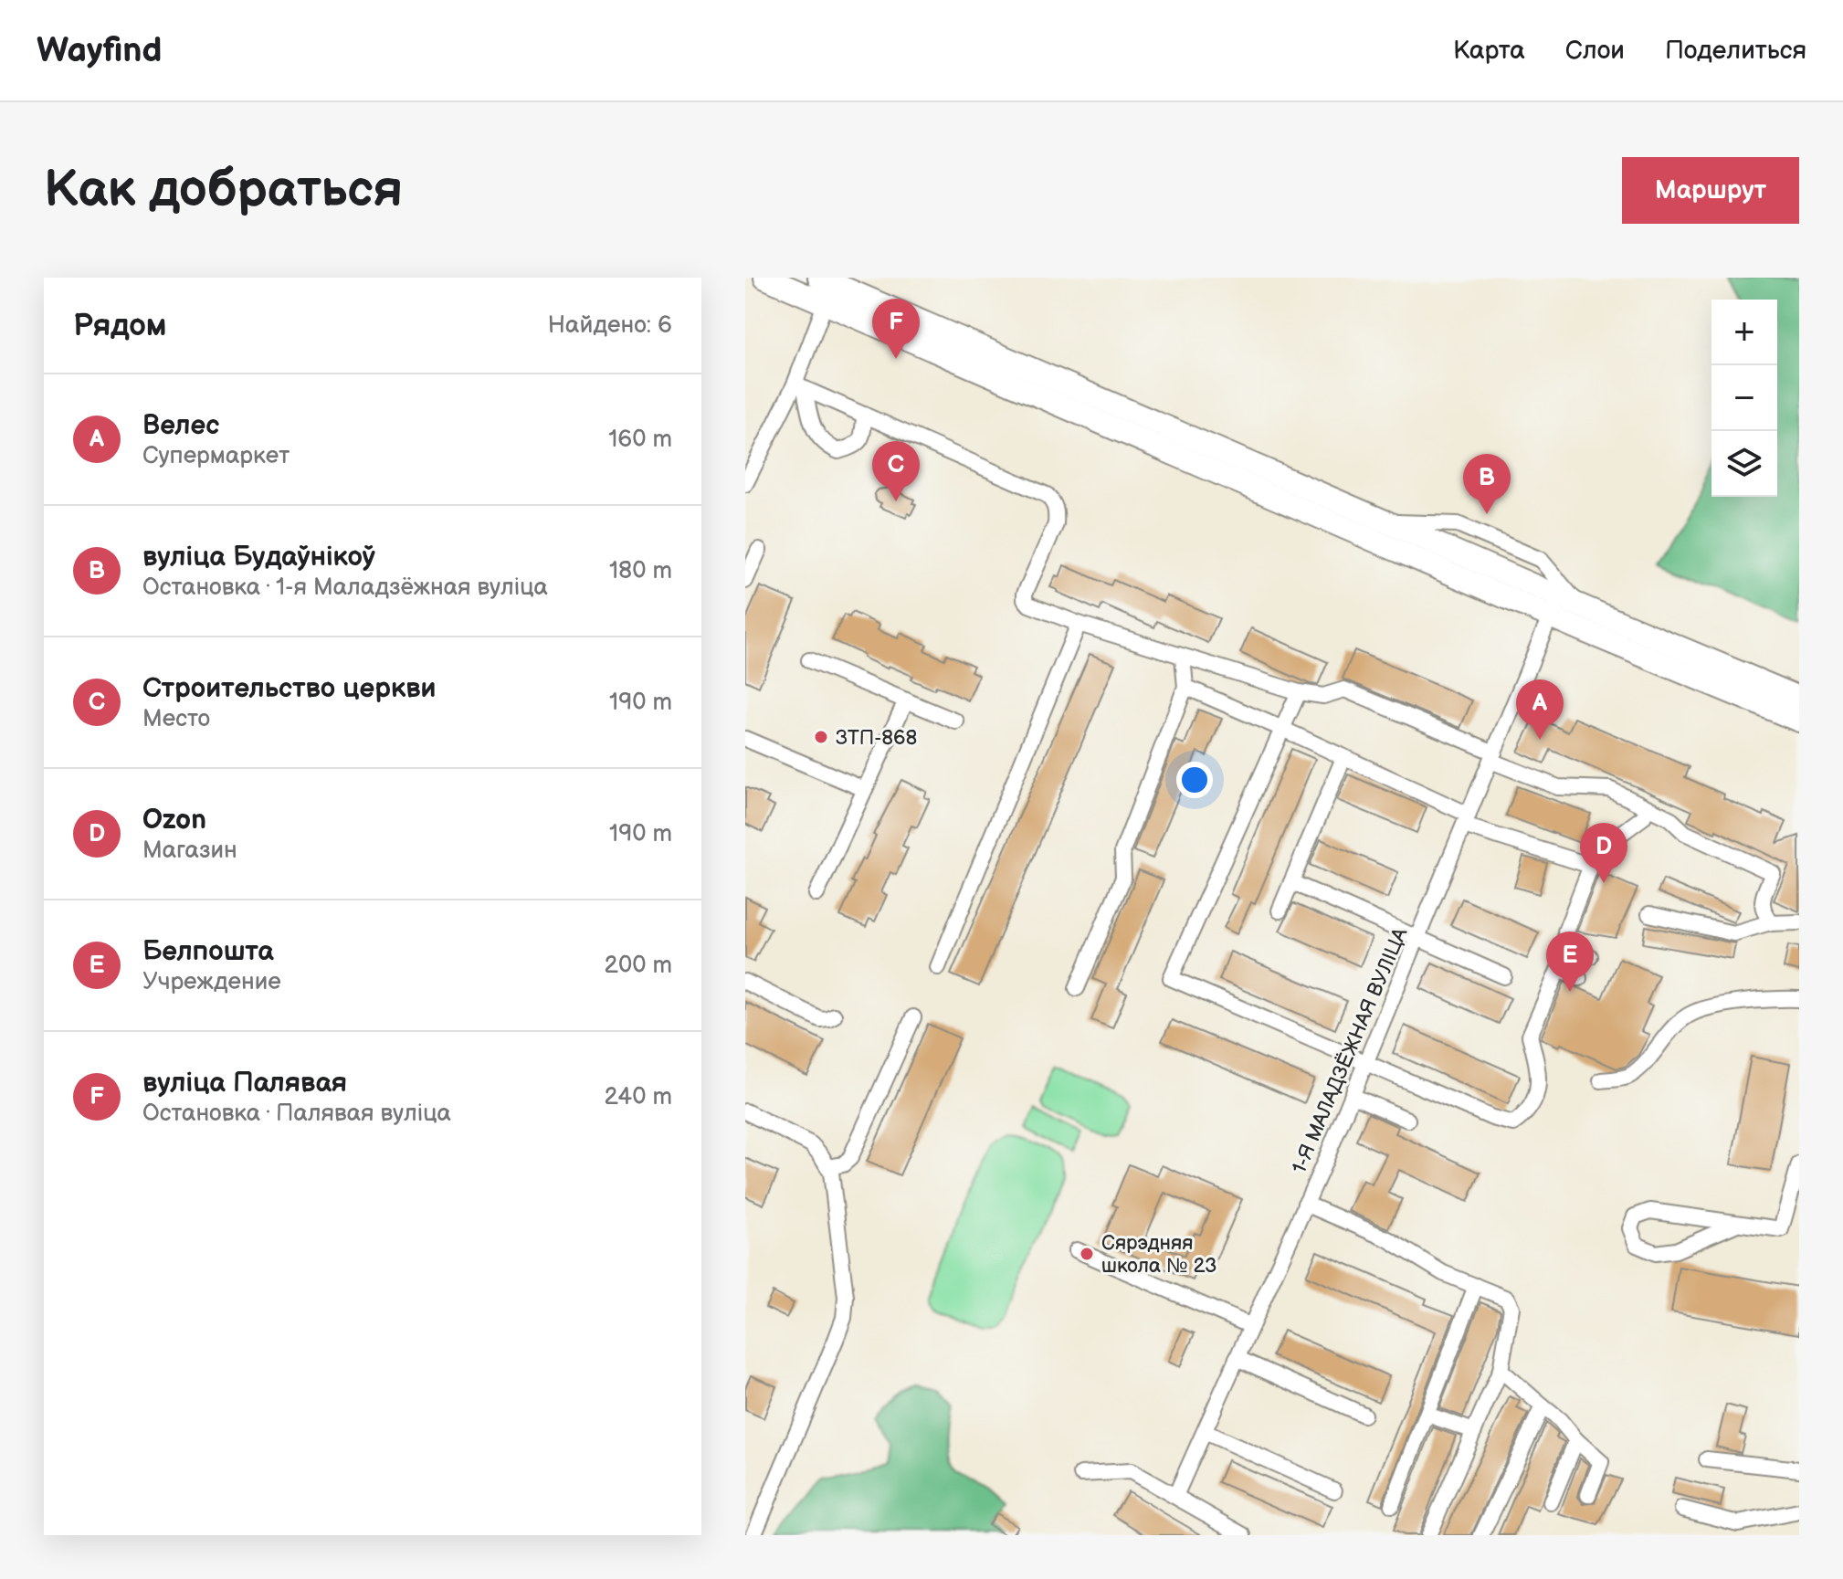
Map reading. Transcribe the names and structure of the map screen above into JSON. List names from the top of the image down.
{
  "streets": {
    "street": ["1-Я МАЛАДЗЁЖНАЯ ВУЛІЦА"]
  },
  "places": ["ЗТП-868", "Сярэдняя школа № 23"],
  "page": {
    "header": "Wayfind",
    "nav": ["Карта", "Слои", "Поделиться"],
    "buttons": "Маршрут",
    "title": "Как добраться",
    "heading": ["Рядом", "Найдено: 6"],
    "pins": [
      "F",
      "C",
      "B",
      "A",
      "D",
      "E"
    ],
    "map_buttons": ["+", "−"],
    "list": [
      {
        "mark": "A",
        "name": "Велес",
        "note": "Супермаркет",
        "value": "160 m"
      },
      {
        "mark": "B",
        "name": "вуліца Будаўнікоў",
        "note": "Остановка · 1-я Маладзёжная вуліца",
        "value": "180 m"
      },
      {
        "mark": "C",
        "name": "Строительство церкви",
        "note": "Место",
        "value": "190 m"
      },
      {
        "mark": "D",
        "name": "Ozon",
        "note": "Магазин",
        "value": "190 m"
      },
      {
        "mark": "E",
        "name": "Белпошта",
        "note": "Учреждение",
        "value": "200 m"
      },
      {
        "mark": "F",
        "name": "вуліца Палявая",
        "note": "Остановка · Палявая вуліца",
        "value": "240 m"
      }
    ]
  }
}
